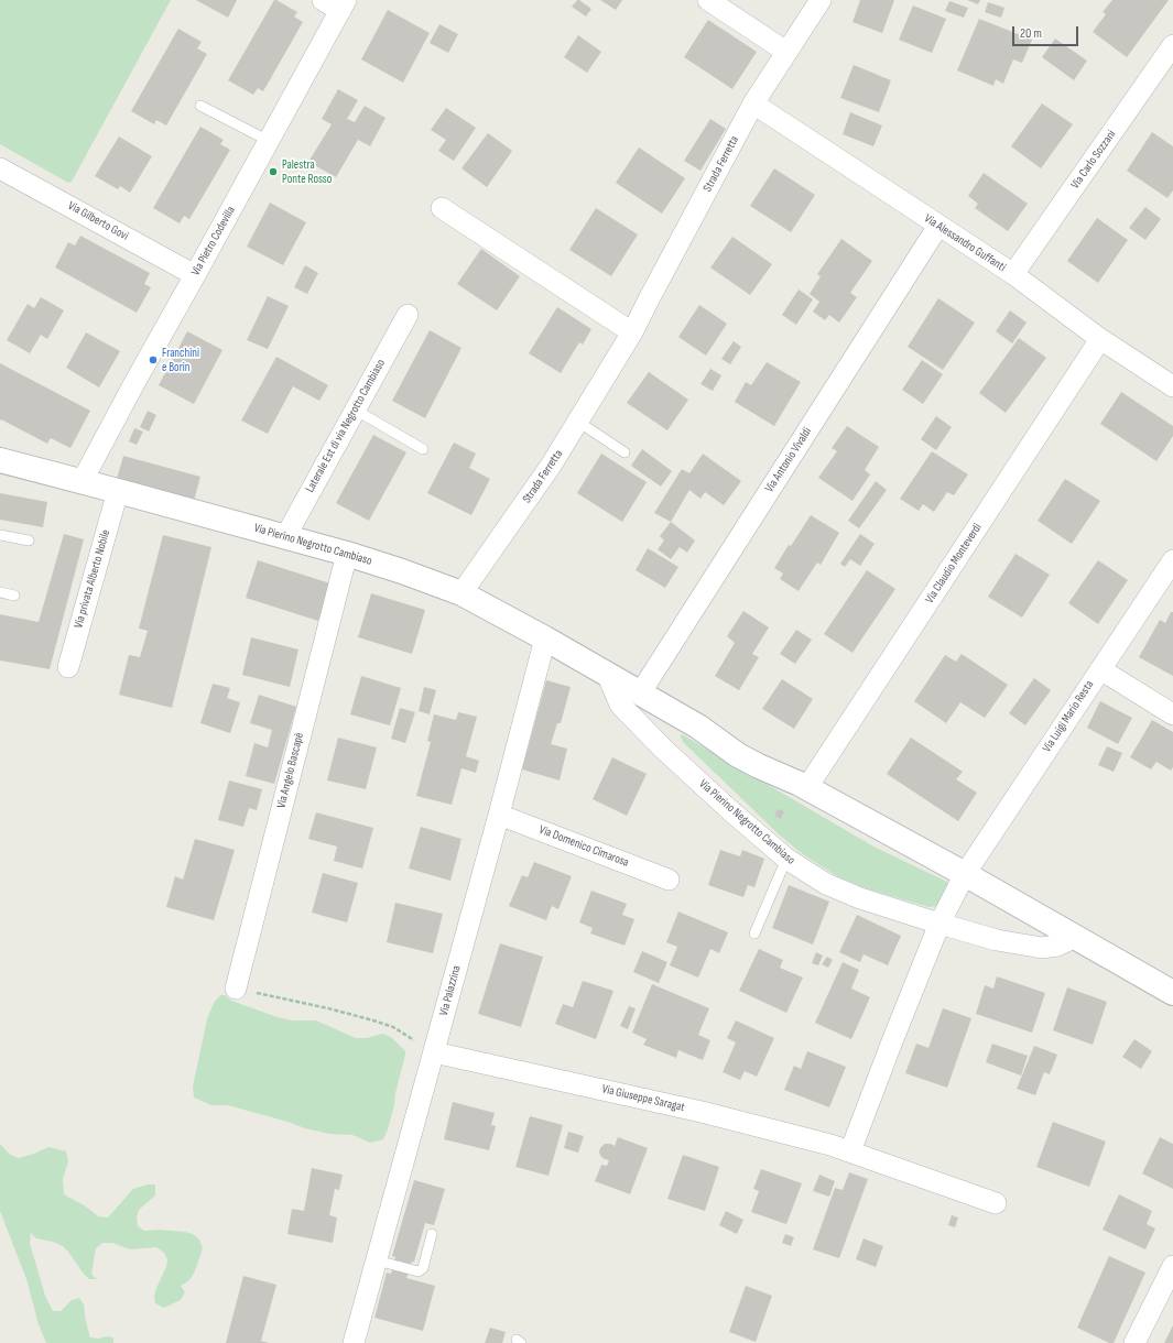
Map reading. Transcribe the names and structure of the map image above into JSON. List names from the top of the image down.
{
  "streets": {
    "street": [
      "Via Carlo Sozzani",
      "Strada Ferretta",
      "Via Gilberto Govi",
      "Via Pietro Codevilla",
      "Via Alessandro Guffanti",
      "Laterale Est di via Negrotto Cambiaso",
      "Via Antonio Vivaldi",
      "Via Pierino Negrotto Cambiaso",
      "Via Claudio Monteverdi",
      "Via privata Alberto Nobile",
      "Via Luigi Mario Resta",
      "Via Angelo Bascapè",
      "Via Domenico Cimarosa",
      "Via Palazzina",
      "Via Giuseppe Saragat"
    ]
  },
  "crossings": [
    ["Via Carlo Sozzani", "Via Alessandro Guffanti"],
    ["Strada Ferretta", "Via Alessandro Guffanti"],
    ["Strada Ferretta", "Via Pierino Negrotto Cambiaso"],
    ["Via Gilberto Govi", "Via Pietro Codevilla"],
    ["Via Pietro Codevilla", "Via Pierino Negrotto Cambiaso"],
    ["Via Alessandro Guffanti", "Via Antonio Vivaldi"],
    ["Via Alessandro Guffanti", "Via Claudio Monteverdi"],
    ["Laterale Est di via Negrotto Cambiaso", "Via Pierino Negrotto Cambiaso"],
    ["Via Antonio Vivaldi", "Via Pierino Negrotto Cambiaso"],
    ["Via Pierino Negrotto Cambiaso", "Via Claudio Monteverdi"],
    ["Via Pierino Negrotto Cambiaso", "Via privata Alberto Nobile"],
    ["Via Pierino Negrotto Cambiaso", "Via Luigi Mario Resta"],
    ["Via Pierino Negrotto Cambiaso", "Via Angelo Bascapè"],
    ["Via Pierino Negrotto Cambiaso", "Via Palazzina"],
    ["Via Domenico Cimarosa", "Via Palazzina"],
    ["Via Palazzina", "Via Giuseppe Saragat"]
  ],
  "places": ["Palestra Ponte Rosso", "Franchini e Borin"],
  "scale_bar": "20 m"
}
